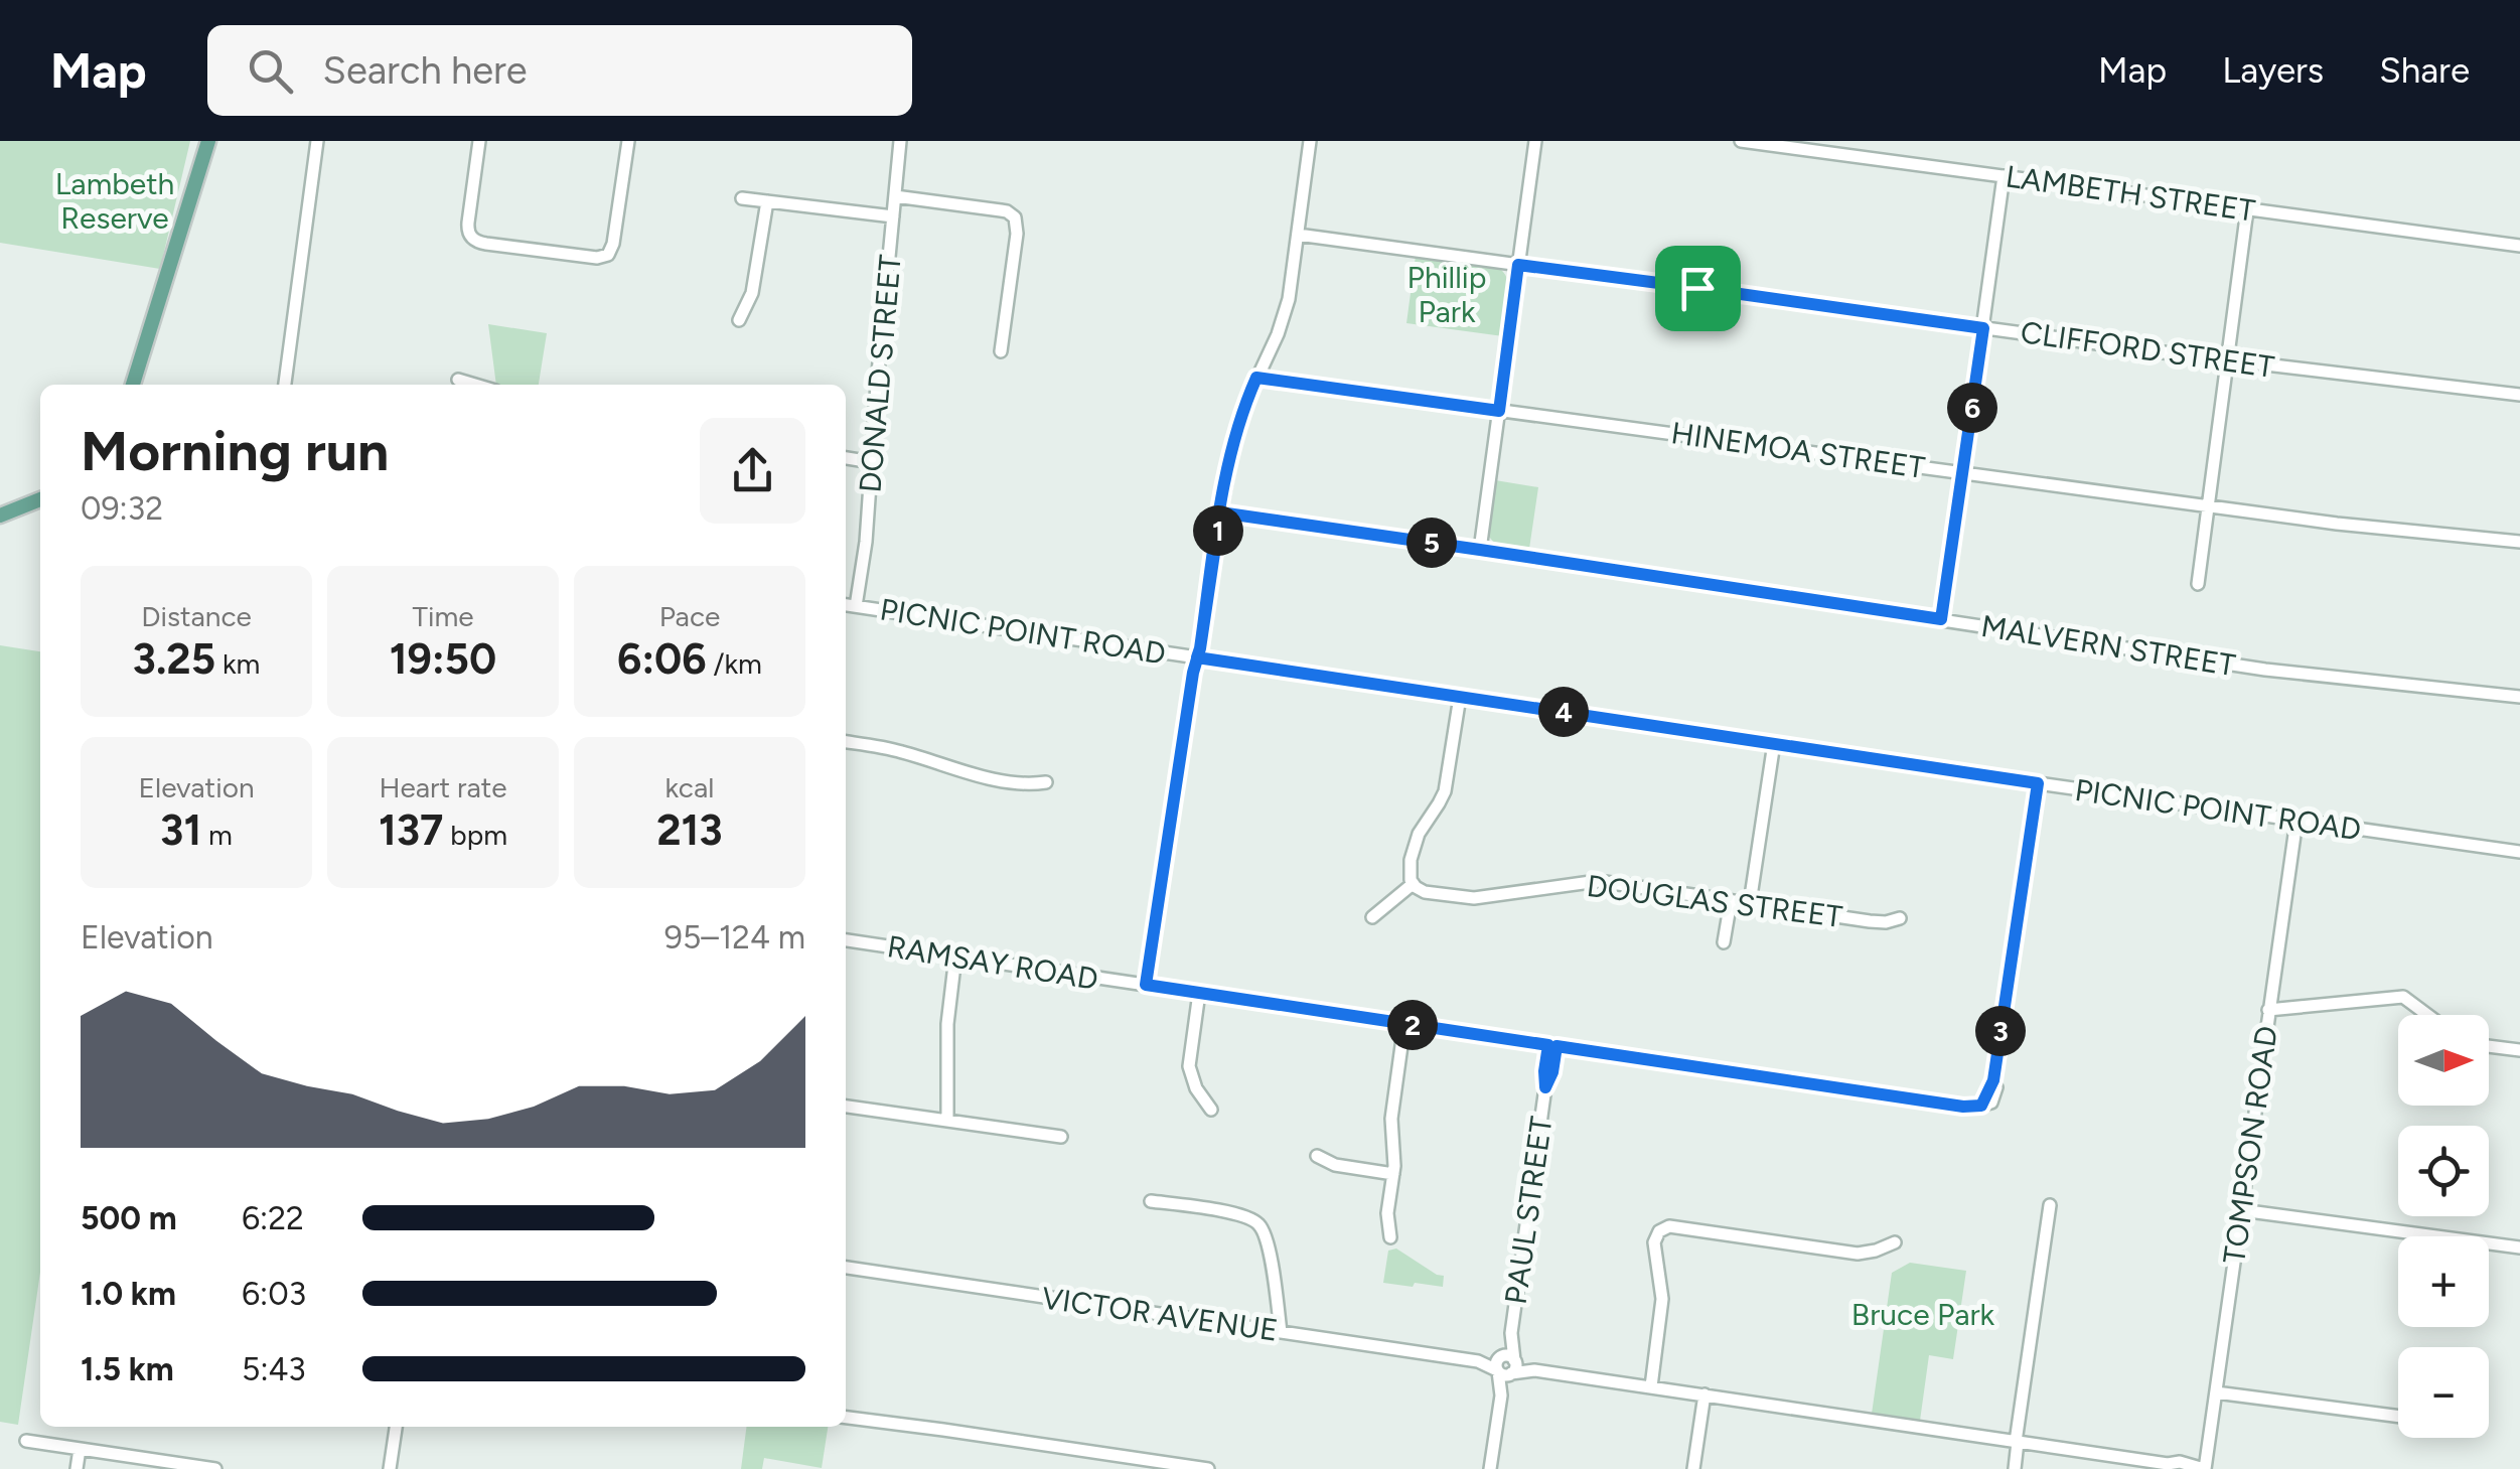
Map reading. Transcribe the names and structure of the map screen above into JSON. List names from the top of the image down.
{
  "streets": {
    "street": [
      "LAMBETH STREET",
      "CLIFFORD STREET",
      "DONALD STREET",
      "HINEMOA STREET",
      "PICNIC POINT ROAD",
      "MALVERN STREET",
      "DOUGLAS STREET",
      "RAMSAY ROAD",
      "TOMPSON ROAD",
      "PAUL STREET",
      "VICTOR AVENUE"
    ]
  },
  "crossings": [
    ["DONALD STREET", "PICNIC POINT ROAD"],
    ["PICNIC POINT ROAD", "RAMSAY ROAD"],
    ["PICNIC POINT ROAD", "TOMPSON ROAD"],
    ["RAMSAY ROAD", "PAUL STREET"],
    ["TOMPSON ROAD", "VICTOR AVENUE"],
    ["PAUL STREET", "VICTOR AVENUE"]
  ],
  "parks": ["Lambeth Reserve", "Phillip Park", "Bruce Park"],
  "north": "right",
  "page": {
    "header": "Map",
    "search": "Search here",
    "nav": ["Map", "Layers", "Share"],
    "pins": [
      "6",
      "1",
      "5",
      "4",
      "2",
      "3"
    ],
    "heading": ["Morning run", "09:32"],
    "stats": [
      ["Distance", "3.25 km"],
      ["Time", "19:50"],
      ["Pace", "6:06 /km"],
      ["Elevation", "31 m"],
      ["Heart rate", "137 bpm"],
      ["kcal", "213"]
    ],
    "chart": ["Elevation", "95–124 m"],
    "map_buttons": ["+", "−"],
    "list": [
      {
        "name": "500 m",
        "note": "6:22"
      },
      {
        "name": "1.0 km",
        "note": "6:03"
      },
      {
        "name": "1.5 km",
        "note": "5:43"
      }
    ]
  }
}
